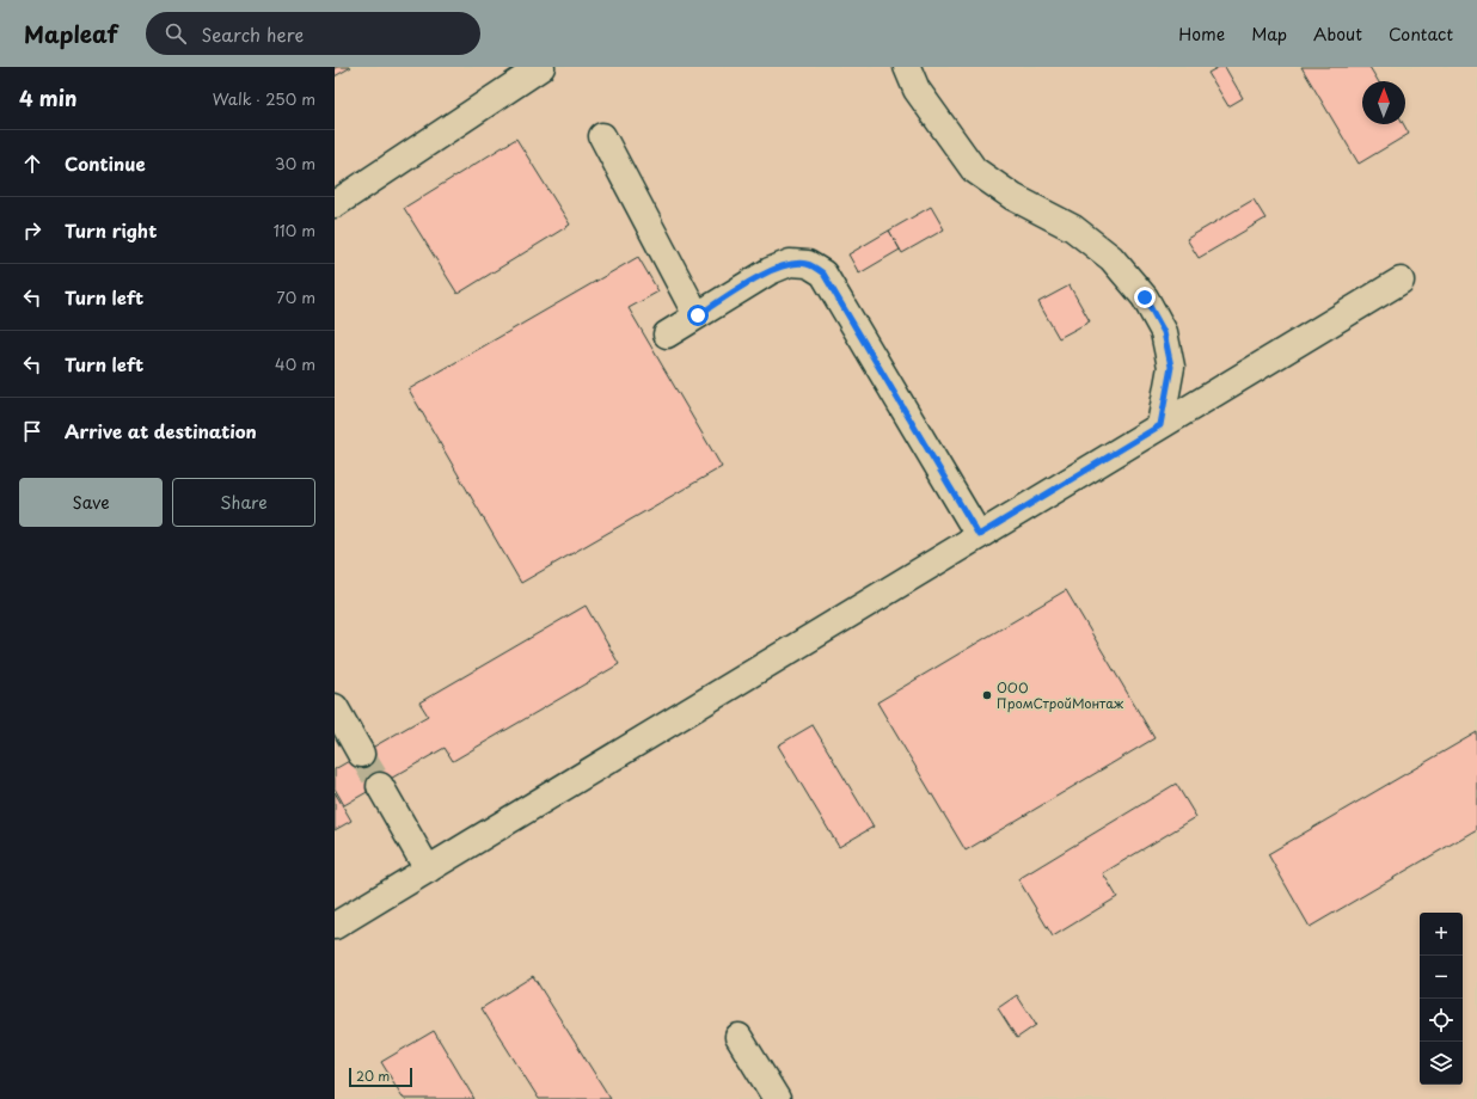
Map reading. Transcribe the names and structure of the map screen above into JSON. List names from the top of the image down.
{
  "places": ["ООО ПромСтройМонтаж"],
  "scale_bar": "20 m",
  "north": "top",
  "page": {
    "header": "Mapleaf",
    "search": "Search here",
    "nav": [
      "Home",
      "Map",
      "About",
      "Contact"
    ],
    "heading": ["4 min", "Walk · 250 m"],
    "list": [
      ["Continue", "30 m"],
      ["Turn right", "110 m"],
      ["Turn left", "70 m"],
      ["Turn left", "40 m"],
      "Arrive at destination"
    ],
    "buttons": ["Save", "Share"],
    "map_buttons": ["+", "−"],
    "scale": "20 m"
  }
}
